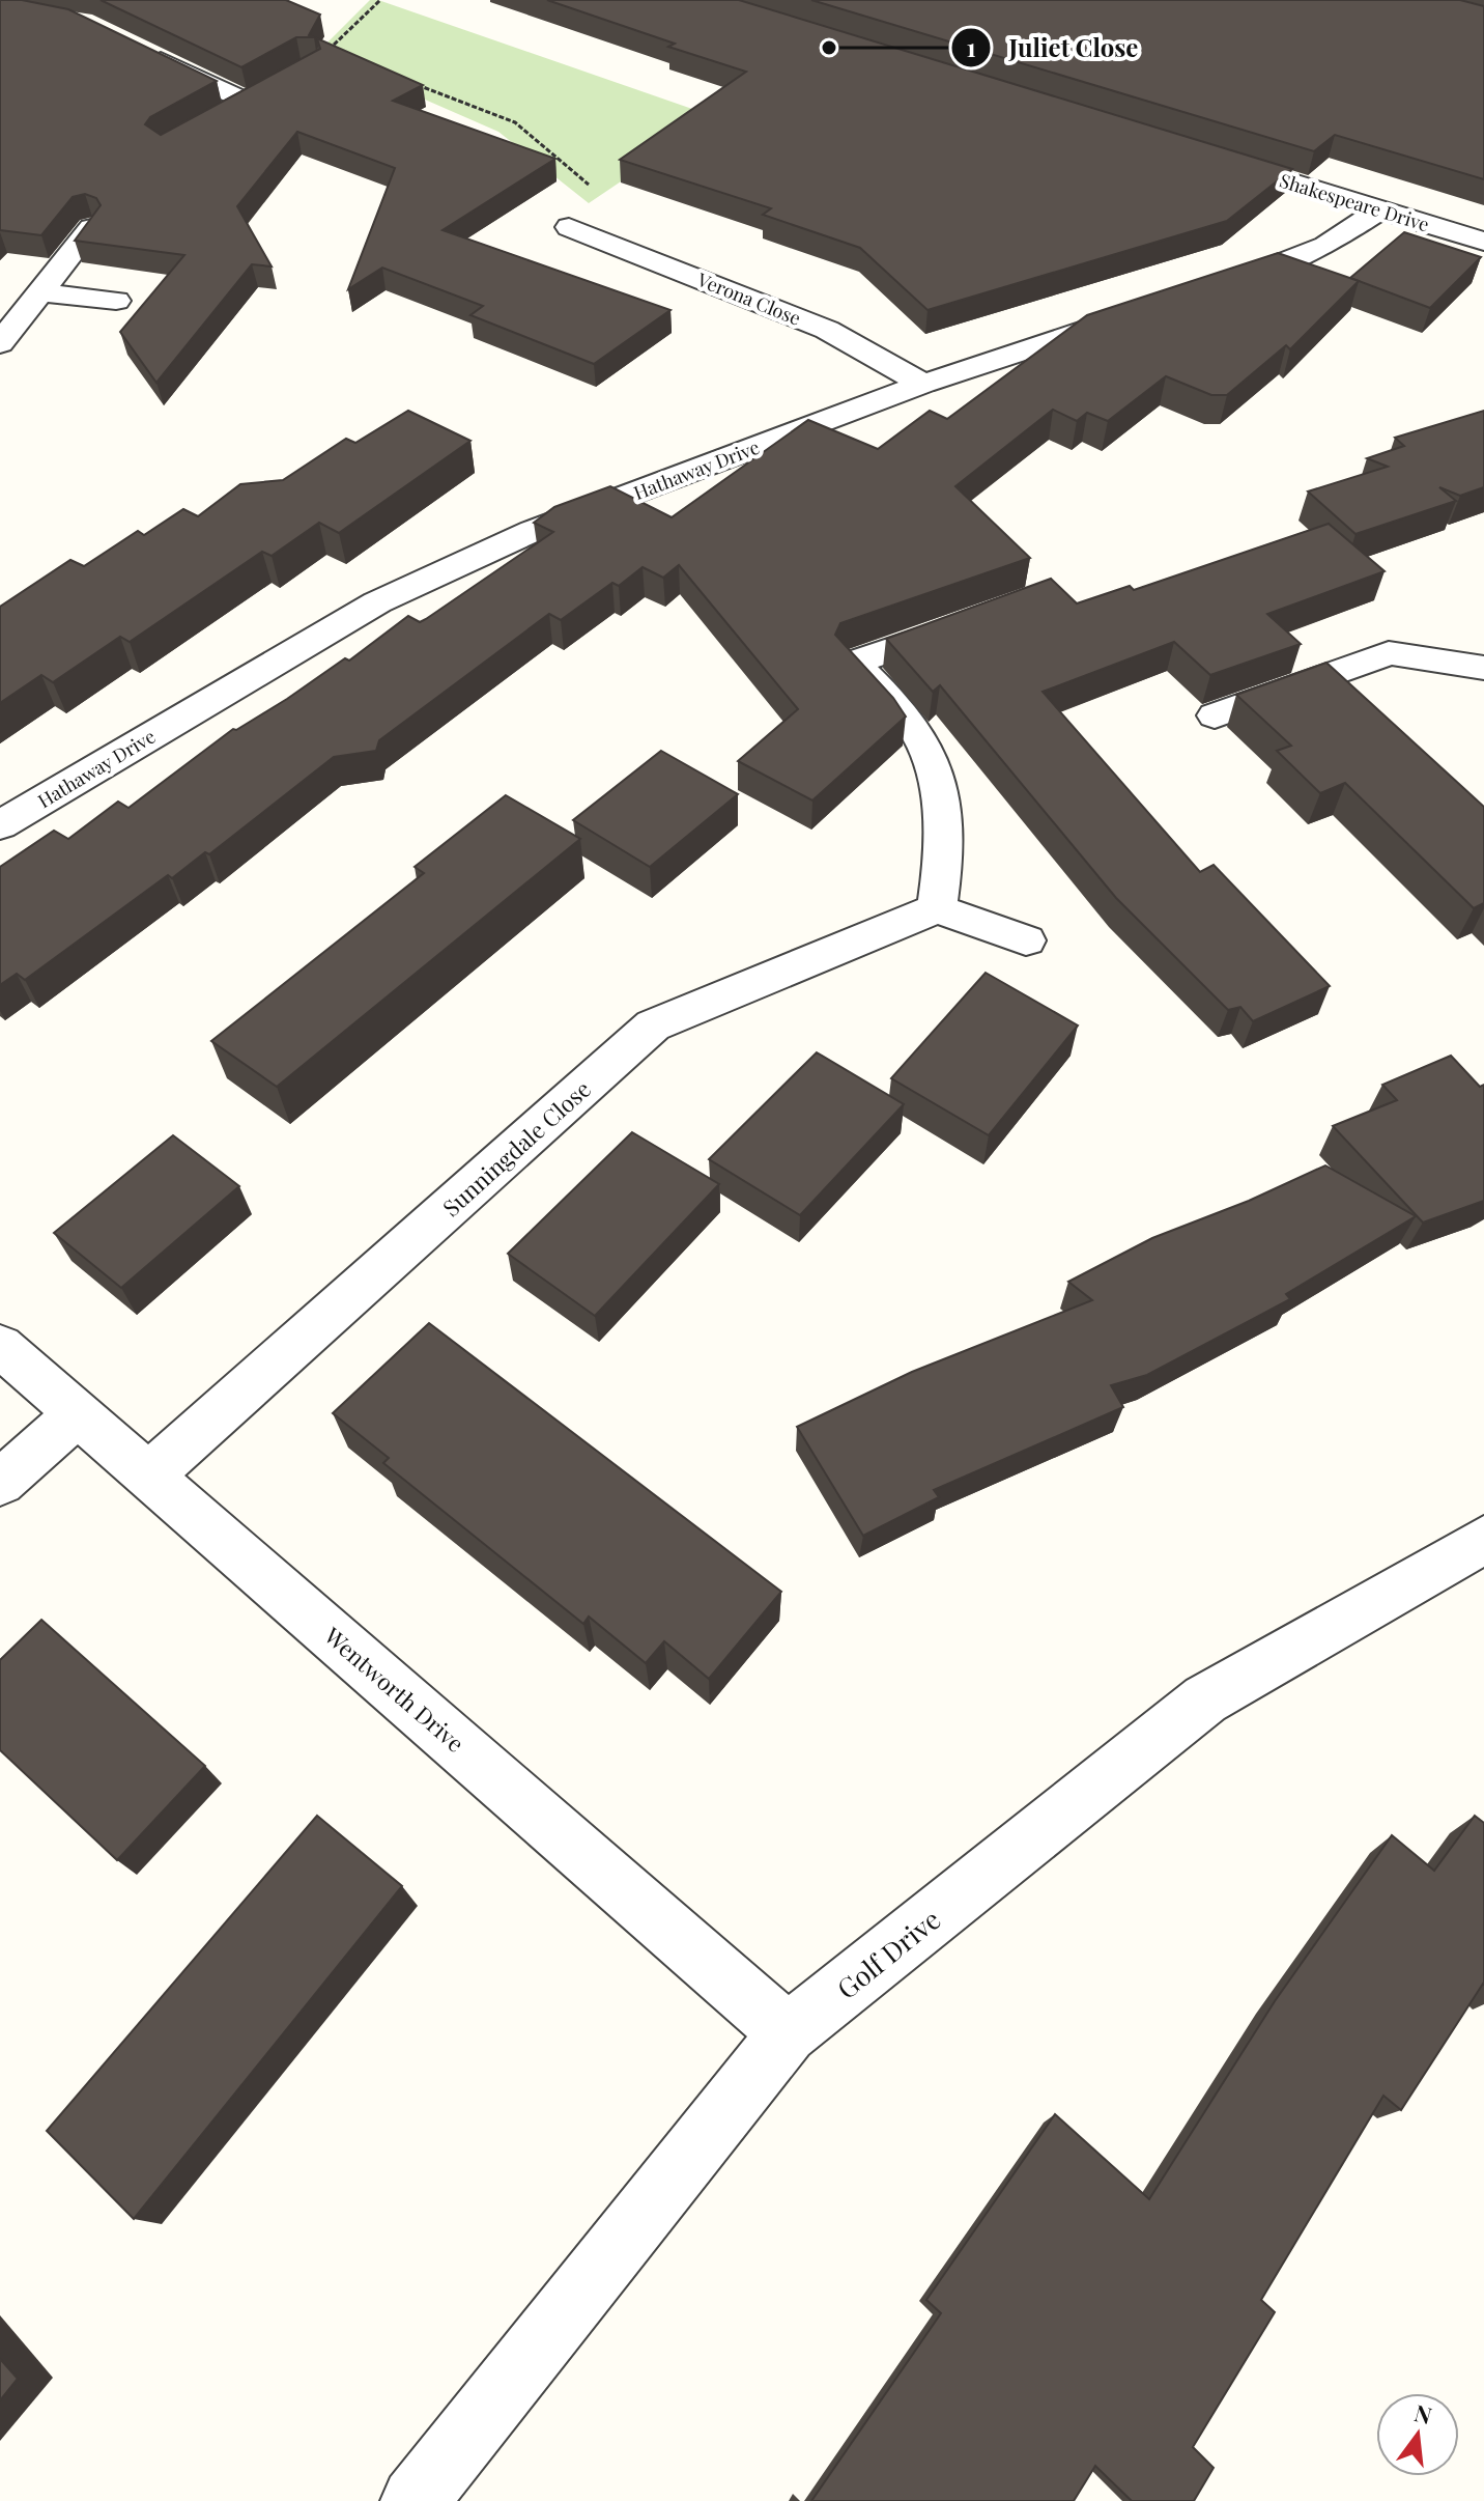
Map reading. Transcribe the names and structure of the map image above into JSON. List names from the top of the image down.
{
  "streets": {
    "street": [
      "Shakespeare Drive",
      "Verona Close",
      "Hathaway Drive",
      "Sunningdale Close",
      "Wentworth Drive",
      "Golf Drive"
    ]
  },
  "crossings": [
    ["Verona Close", "Hathaway Drive"],
    ["Sunningdale Close", "Wentworth Drive"],
    ["Wentworth Drive", "Golf Drive"]
  ],
  "places": ["Juliet Close"],
  "north": "top"
}
